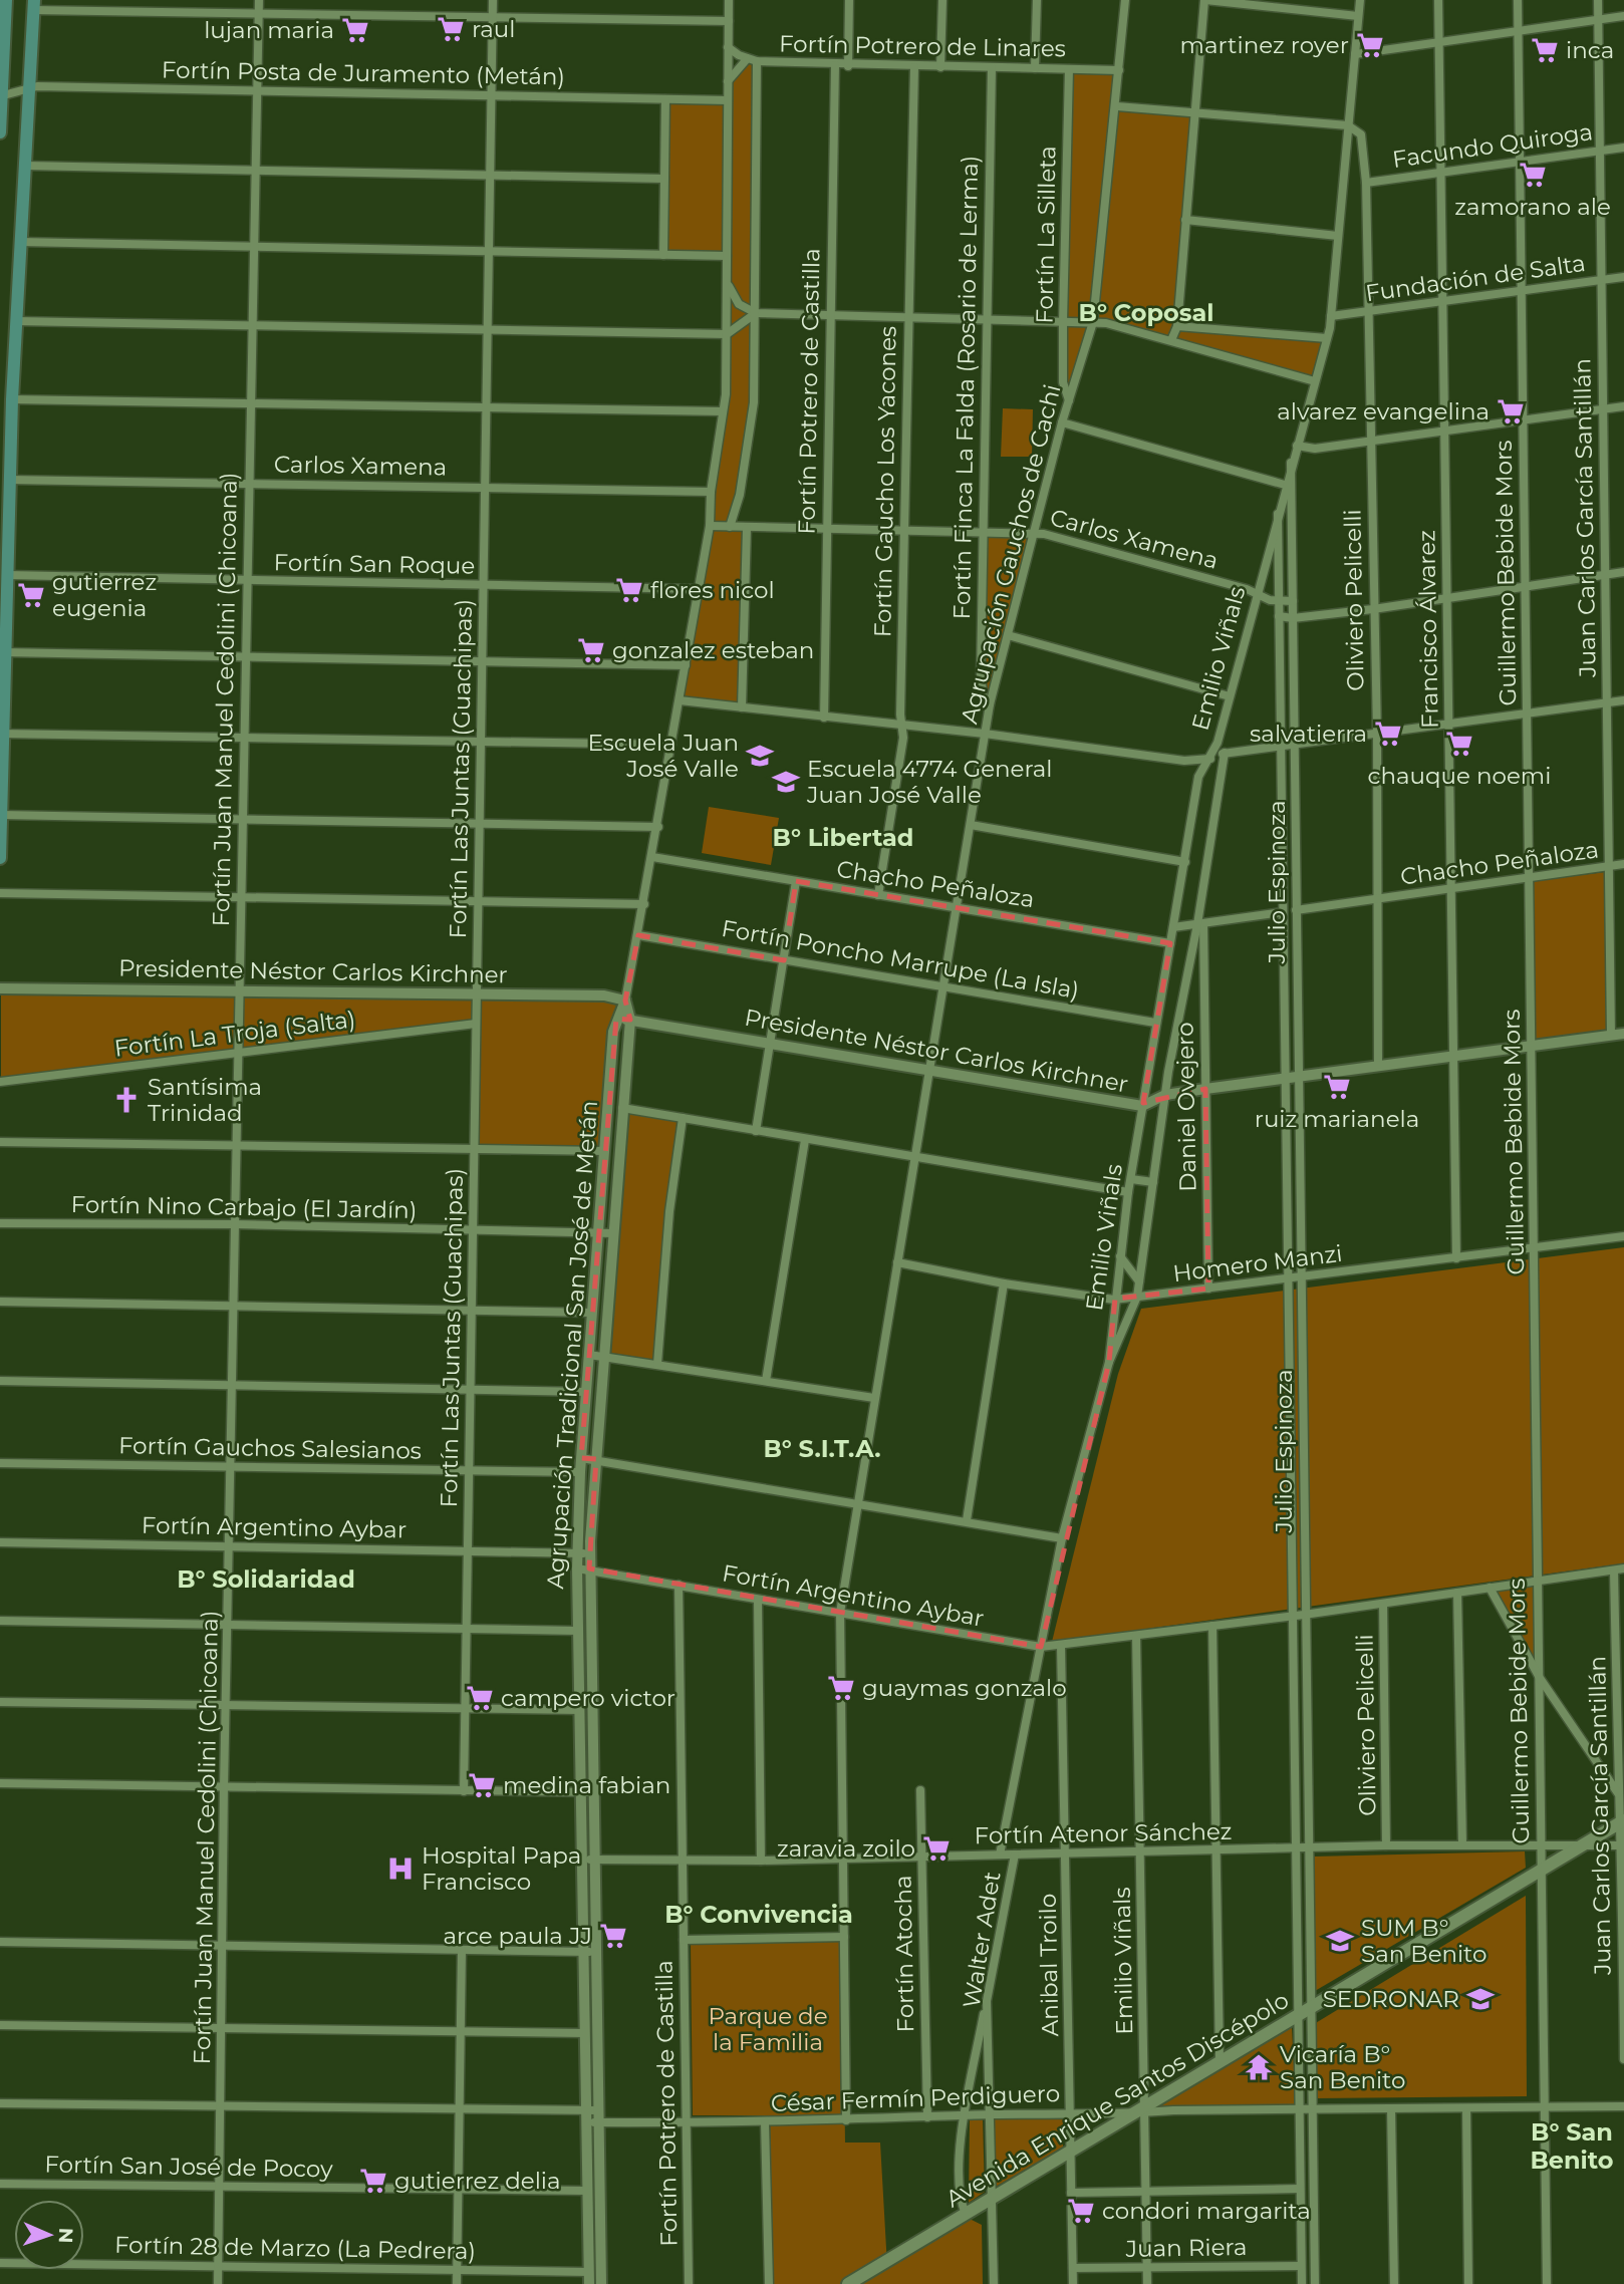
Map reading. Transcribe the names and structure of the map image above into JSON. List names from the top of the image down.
{
  "streets": {
    "main road": ["Avenida Enrique Santos Discépolo"],
    "street": [
      "Fortín Potrero de Linares",
      "Fortín Posta de Juramento (Metán)",
      "Facundo Quiroga",
      "Fortín La Silleta",
      "Fundación de Salta",
      "Fortín Finca La Falda (Rosario de Lerma)",
      "Fortín Potrero de Castilla",
      "Carlos Xamena",
      "Fortín Gaucho Los Yacones",
      "Juan Carlos García Santillán",
      "Agrupación Gauchos de Cachi",
      "Fortín San Roque",
      "Guillermo Bebide Mors",
      "Oliviero Pelicelli",
      "Francisco Álvarez",
      "Emilio Viñals",
      "Fortín Juan Manuel Cedolini (Chicoana)",
      "Fortín Las Juntas (Guachipas)",
      "Chacho Peñaloza",
      "Julio Espinoza",
      "Fortín Poncho Marrupe (La Isla)",
      "Presidente Néstor Carlos Kirchner",
      "Fortín La Troja (Salta)",
      "Daniel Ovejero",
      "Fortín Nino Carbajo (El Jardín)",
      "Homero Manzi",
      "Agrupación Tradicional San José de Metán",
      "Fortín Gauchos Salesianos",
      "Fortín Argentino Aybar",
      "Fortín Atenor Sánchez",
      "Walter Adet",
      "Fortín Atocha",
      "Anibal Troilo",
      "César Fermín Perdiguero",
      "Fortín San José de Pocoy",
      "Fortín 28 de Marzo (La Pedrera)",
      "Juan Riera"
    ]
  },
  "crossings": [
    ["Fortín Potrero de Linares", "Fortín La Silleta"],
    ["Fortín Potrero de Linares", "Fortín Finca La Falda (Rosario de Lerma)"],
    ["Fortín Potrero de Linares", "Fortín Potrero de Castilla"],
    ["Fortín Potrero de Linares", "Fortín Gaucho Los Yacones"],
    ["Fortín Potrero de Linares", "Agrupación Gauchos de Cachi"],
    ["Fortín Potrero de Linares", "Agrupación Tradicional San José de Metán"],
    ["Fortín Posta de Juramento (Metán)", "Fortín Juan Manuel Cedolini (Chicoana)"],
    ["Fortín Posta de Juramento (Metán)", "Fortín Las Juntas (Guachipas)"],
    ["Fortín Posta de Juramento (Metán)", "Agrupación Tradicional San José de Metán"],
    ["Facundo Quiroga", "Juan Carlos García Santillán"],
    ["Facundo Quiroga", "Guillermo Bebide Mors"],
    ["Facundo Quiroga", "Oliviero Pelicelli"],
    ["Facundo Quiroga", "Francisco Álvarez"],
    ["Fortín La Silleta", "Agrupación Gauchos de Cachi"],
    ["Fundación de Salta", "Juan Carlos García Santillán"],
    ["Fundación de Salta", "Guillermo Bebide Mors"],
    ["Fundación de Salta", "Oliviero Pelicelli"],
    ["Fundación de Salta", "Francisco Álvarez"],
    ["Fortín Finca La Falda (Rosario de Lerma)", "Carlos Xamena"],
    ["Fortín Finca La Falda (Rosario de Lerma)", "Agrupación Gauchos de Cachi"],
    ["Fortín Potrero de Castilla", "Carlos Xamena"],
    ["Fortín Potrero de Castilla", "Fortín Argentino Aybar"],
    ["Fortín Potrero de Castilla", "Fortín Atenor Sánchez"],
    ["Fortín Potrero de Castilla", "César Fermín Perdiguero"],
    ["Carlos Xamena", "Fortín Gaucho Los Yacones"],
    ["Carlos Xamena", "Agrupación Gauchos de Cachi"],
    ["Carlos Xamena", "Emilio Viñals"],
    ["Carlos Xamena", "Fortín Juan Manuel Cedolini (Chicoana)"],
    ["Carlos Xamena", "Fortín Las Juntas (Guachipas)"],
    ["Carlos Xamena", "Julio Espinoza"],
    ["Carlos Xamena", "Agrupación Tradicional San José de Metán"],
    ["Fortín Gaucho Los Yacones", "Chacho Peñaloza"],
    ["Juan Carlos García Santillán", "Chacho Peñaloza"],
    ["Juan Carlos García Santillán", "Presidente Néstor Carlos Kirchner"],
    ["Juan Carlos García Santillán", "Fortín Argentino Aybar"],
    ["Juan Carlos García Santillán", "Fortín Atenor Sánchez"],
    ["Juan Carlos García Santillán", "Avenida Enrique Santos Discépolo"],
    ["Agrupación Gauchos de Cachi", "Chacho Peñaloza"],
    ["Agrupación Gauchos de Cachi", "Fortín Poncho Marrupe (La Isla)"],
    ["Agrupación Gauchos de Cachi", "Presidente Néstor Carlos Kirchner"],
    ["Agrupación Gauchos de Cachi", "Homero Manzi"],
    ["Agrupación Gauchos de Cachi", "Fortín Argentino Aybar"],
    ["Agrupación Gauchos de Cachi", "Fortín Atenor Sánchez"],
    ["Agrupación Gauchos de Cachi", "César Fermín Perdiguero"],
    ["Fortín San Roque", "Fortín Juan Manuel Cedolini (Chicoana)"],
    ["Fortín San Roque", "Fortín Las Juntas (Guachipas)"],
    ["Fortín San Roque", "Agrupación Tradicional San José de Metán"],
    ["Guillermo Bebide Mors", "Chacho Peñaloza"],
    ["Guillermo Bebide Mors", "Presidente Néstor Carlos Kirchner"],
    ["Guillermo Bebide Mors", "Homero Manzi"],
    ["Guillermo Bebide Mors", "Fortín Argentino Aybar"],
    ["Guillermo Bebide Mors", "Fortín Atenor Sánchez"],
    ["Guillermo Bebide Mors", "Avenida Enrique Santos Discépolo"],
    ["Oliviero Pelicelli", "Chacho Peñaloza"],
    ["Oliviero Pelicelli", "Presidente Néstor Carlos Kirchner"],
    ["Oliviero Pelicelli", "Fortín Argentino Aybar"],
    ["Oliviero Pelicelli", "Fortín Atenor Sánchez"],
    ["Francisco Álvarez", "Chacho Peñaloza"],
    ["Francisco Álvarez", "Presidente Néstor Carlos Kirchner"],
    ["Francisco Álvarez", "Homero Manzi"],
    ["Emilio Viñals", "Chacho Peñaloza"],
    ["Emilio Viñals", "Julio Espinoza"],
    ["Emilio Viñals", "Fortín Poncho Marrupe (La Isla)"],
    ["Emilio Viñals", "Presidente Néstor Carlos Kirchner"],
    ["Emilio Viñals", "Daniel Ovejero"],
    ["Emilio Viñals", "Homero Manzi"],
    ["Emilio Viñals", "Fortín Argentino Aybar"],
    ["Emilio Viñals", "Fortín Atenor Sánchez"],
    ["Emilio Viñals", "Walter Adet"],
    ["Emilio Viñals", "Avenida Enrique Santos Discépolo"],
    ["Emilio Viñals", "Juan Riera"],
    ["Fortín Juan Manuel Cedolini (Chicoana)", "Presidente Néstor Carlos Kirchner"],
    ["Fortín Juan Manuel Cedolini (Chicoana)", "Fortín La Troja (Salta)"],
    ["Fortín Juan Manuel Cedolini (Chicoana)", "Fortín Nino Carbajo (El Jardín)"],
    ["Fortín Juan Manuel Cedolini (Chicoana)", "Fortín Gauchos Salesianos"],
    ["Fortín Juan Manuel Cedolini (Chicoana)", "Fortín Argentino Aybar"],
    ["Fortín Juan Manuel Cedolini (Chicoana)", "César Fermín Perdiguero"],
    ["Fortín Juan Manuel Cedolini (Chicoana)", "Fortín San José de Pocoy"],
    ["Fortín Juan Manuel Cedolini (Chicoana)", "Fortín 28 de Marzo (La Pedrera)"],
    ["Fortín Las Juntas (Guachipas)", "Presidente Néstor Carlos Kirchner"],
    ["Fortín Las Juntas (Guachipas)", "Fortín La Troja (Salta)"],
    ["Fortín Las Juntas (Guachipas)", "Fortín Nino Carbajo (El Jardín)"],
    ["Fortín Las Juntas (Guachipas)", "Fortín Gauchos Salesianos"],
    ["Fortín Las Juntas (Guachipas)", "Fortín Argentino Aybar"],
    ["Chacho Peñaloza", "Julio Espinoza"],
    ["Chacho Peñaloza", "Agrupación Tradicional San José de Metán"],
    ["Julio Espinoza", "Presidente Néstor Carlos Kirchner"],
    ["Julio Espinoza", "Homero Manzi"],
    ["Julio Espinoza", "Fortín Argentino Aybar"],
    ["Julio Espinoza", "Fortín Atenor Sánchez"],
    ["Julio Espinoza", "Avenida Enrique Santos Discépolo"],
    ["Julio Espinoza", "Juan Riera"],
    ["Fortín Poncho Marrupe (La Isla)", "Agrupación Tradicional San José de Metán"],
    ["Presidente Néstor Carlos Kirchner", "Daniel Ovejero"],
    ["Presidente Néstor Carlos Kirchner", "Agrupación Tradicional San José de Metán"],
    ["Daniel Ovejero", "Homero Manzi"],
    ["Fortín Nino Carbajo (El Jardín)", "Agrupación Tradicional San José de Metán"],
    ["Agrupación Tradicional San José de Metán", "Fortín Gauchos Salesianos"],
    ["Agrupación Tradicional San José de Metán", "Fortín Argentino Aybar"],
    ["Agrupación Tradicional San José de Metán", "Fortín Atenor Sánchez"],
    ["Agrupación Tradicional San José de Metán", "César Fermín Perdiguero"],
    ["Agrupación Tradicional San José de Metán", "Fortín San José de Pocoy"],
    ["Agrupación Tradicional San José de Metán", "Fortín 28 de Marzo (La Pedrera)"],
    ["Fortín Argentino Aybar", "Walter Adet"],
    ["Fortín Argentino Aybar", "Anibal Troilo"],
    ["Fortín Atenor Sánchez", "Walter Adet"],
    ["Fortín Atenor Sánchez", "Fortín Atocha"],
    ["Fortín Atenor Sánchez", "Anibal Troilo"],
    ["Fortín Atenor Sánchez", "Avenida Enrique Santos Discépolo"],
    ["Walter Adet", "César Fermín Perdiguero"],
    ["Walter Adet", "Avenida Enrique Santos Discépolo"],
    ["Fortín Atocha", "César Fermín Perdiguero"],
    ["Anibal Troilo", "César Fermín Perdiguero"],
    ["Anibal Troilo", "Avenida Enrique Santos Discépolo"],
    ["Anibal Troilo", "Juan Riera"],
    ["César Fermín Perdiguero", "Avenida Enrique Santos Discépolo"]
  ],
  "districts": [
    "B° Coposal",
    "B° Libertad",
    "B° S.I.T.A.",
    "B° Solidaridad",
    "B° Convivencia",
    "B° San Benito"
  ],
  "parks": ["Parque de la Familia"],
  "places": {
    "supermarket": [
      "raul",
      "lujan maria",
      "martinez royer",
      "inca",
      "zamorano ale",
      "alvarez evangelina",
      "flores nicol",
      "gutierrez eugenia",
      "gonzalez esteban",
      "salvatierra",
      "chauque noemi",
      "ruiz marianela",
      "guaymas gonzalo",
      "campero victor",
      "medina fabian",
      "zaravia zoilo",
      "arce paula JJ",
      "gutierrez delia",
      "condori margarita"
    ],
    "school or university": [
      "Escuela Juan José Valle",
      "Escuela 4774 General Juan José Valle",
      "SUM B° San Benito",
      "SEDRONAR"
    ],
    "church": ["Santísima Trinidad"],
    "hospital": ["Hospital Papa Francisco"],
    "temple": ["Vicaría B° San Benito"]
  },
  "north": "right"
}
